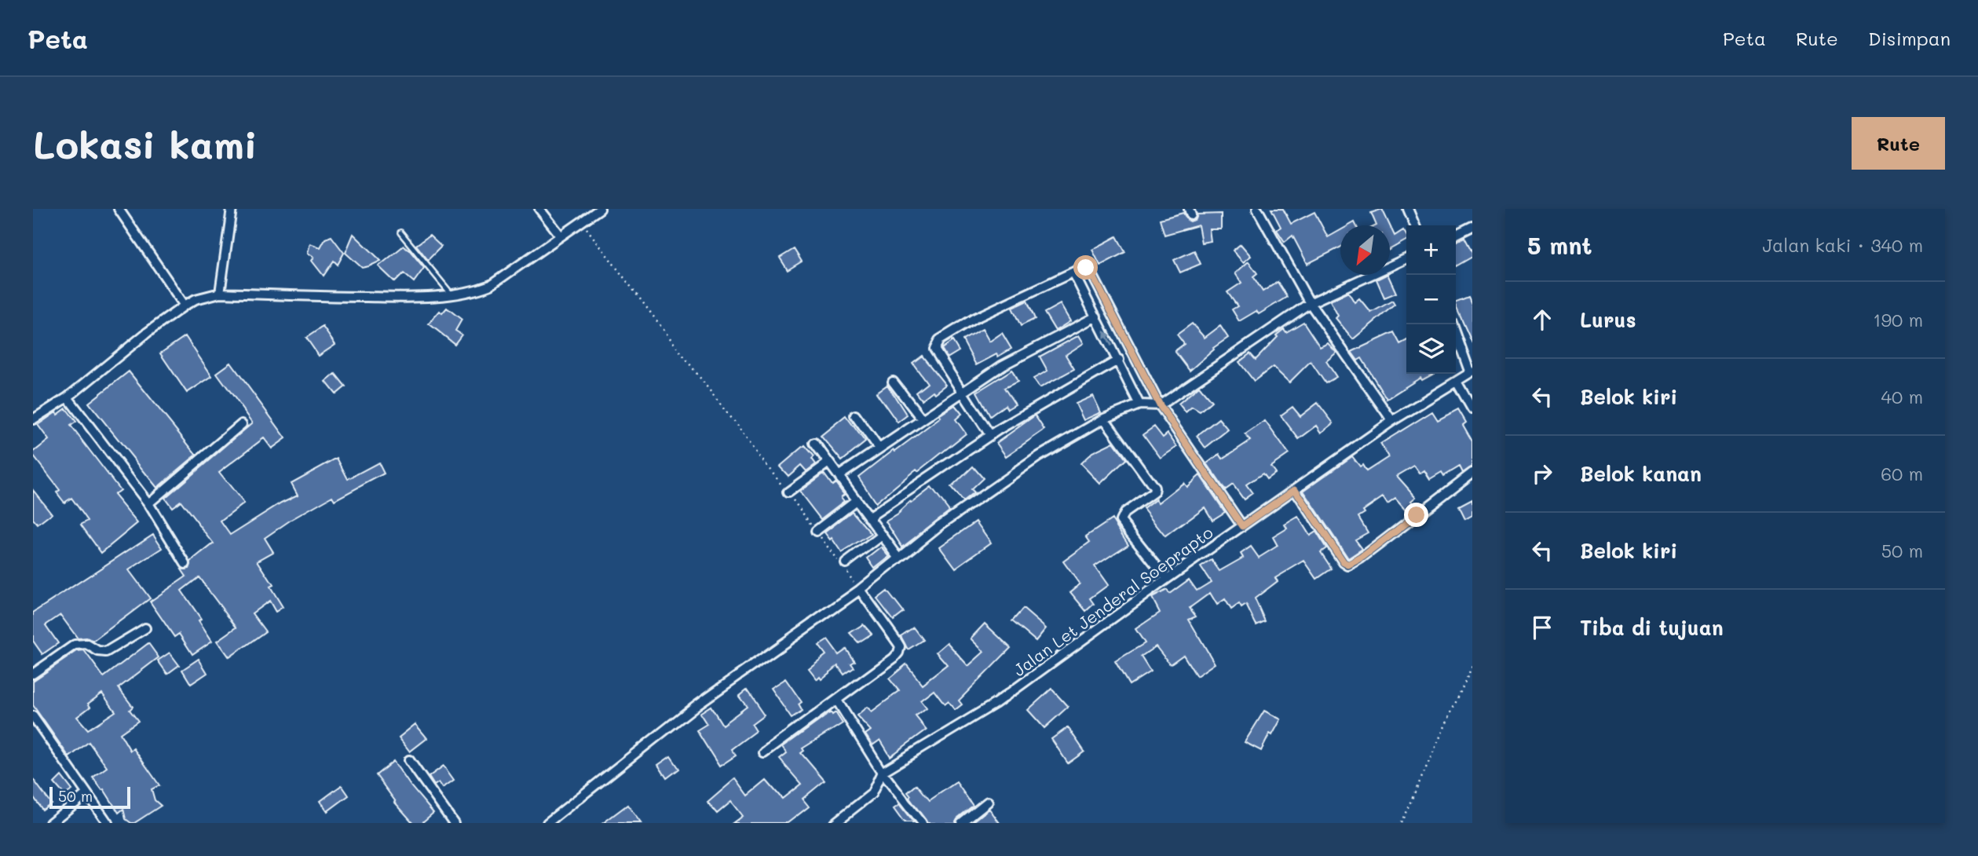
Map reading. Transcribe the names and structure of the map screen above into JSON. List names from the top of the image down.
{
  "streets": {
    "street": ["Jalan Let Jenderal Soeprapto"]
  },
  "scale_bar": "50 m",
  "north": "bottom left",
  "page": {
    "header": "Peta",
    "nav": ["Peta", "Rute", "Disimpan"],
    "buttons": "Rute",
    "title": "Lokasi kami",
    "heading": ["5 mnt", "Jalan kaki · 340 m"],
    "map_buttons": ["+", "−"],
    "list": [
      ["Lurus", "190 m"],
      ["Belok kiri", "40 m"],
      ["Belok kanan", "60 m"],
      ["Belok kiri", "50 m"],
      "Tiba di tujuan"
    ],
    "scale": "50 m"
  }
}
